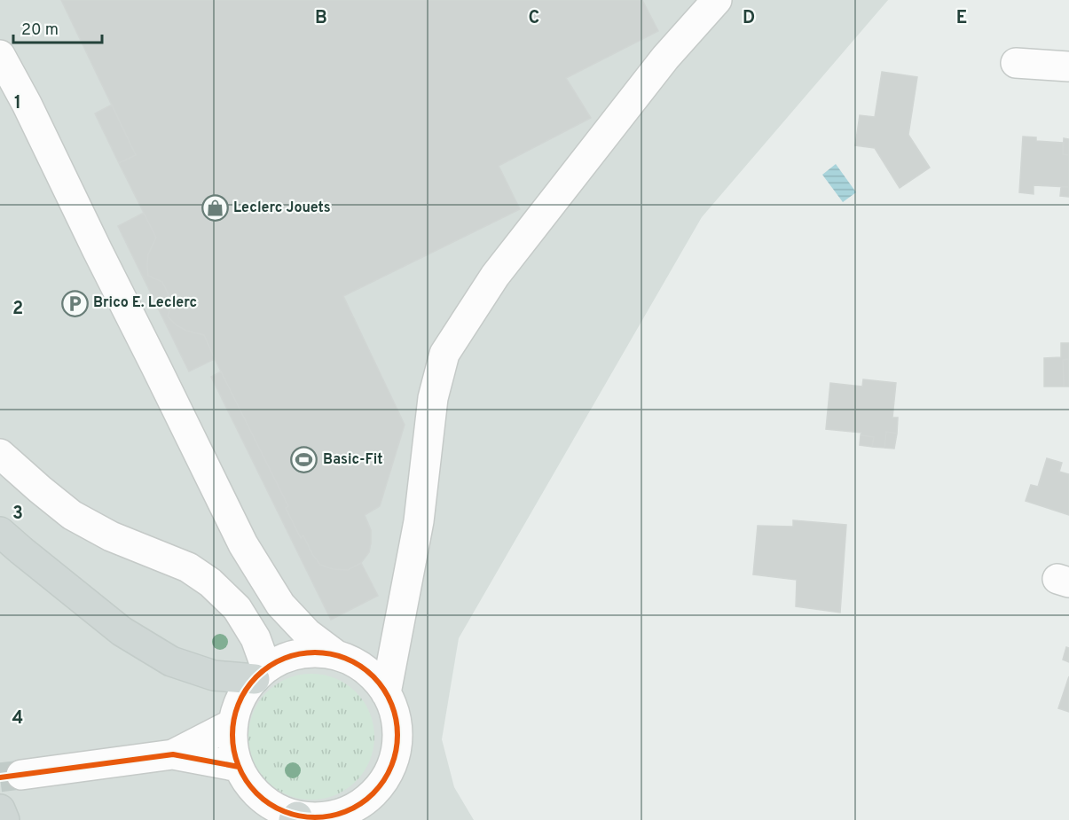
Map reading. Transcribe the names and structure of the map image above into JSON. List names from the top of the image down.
{
  "places": {
    "shop": ["Leclerc Jouets"],
    "parking": ["Brico E. Leclerc"],
    "sports": ["Basic-Fit"]
  },
  "scale_bar": "20 m",
  "grid": {
    "columns": [
      "B",
      "C",
      "D",
      "E"
    ],
    "rows": [
      "1",
      "2",
      "3",
      "4"
    ]
  }
}
